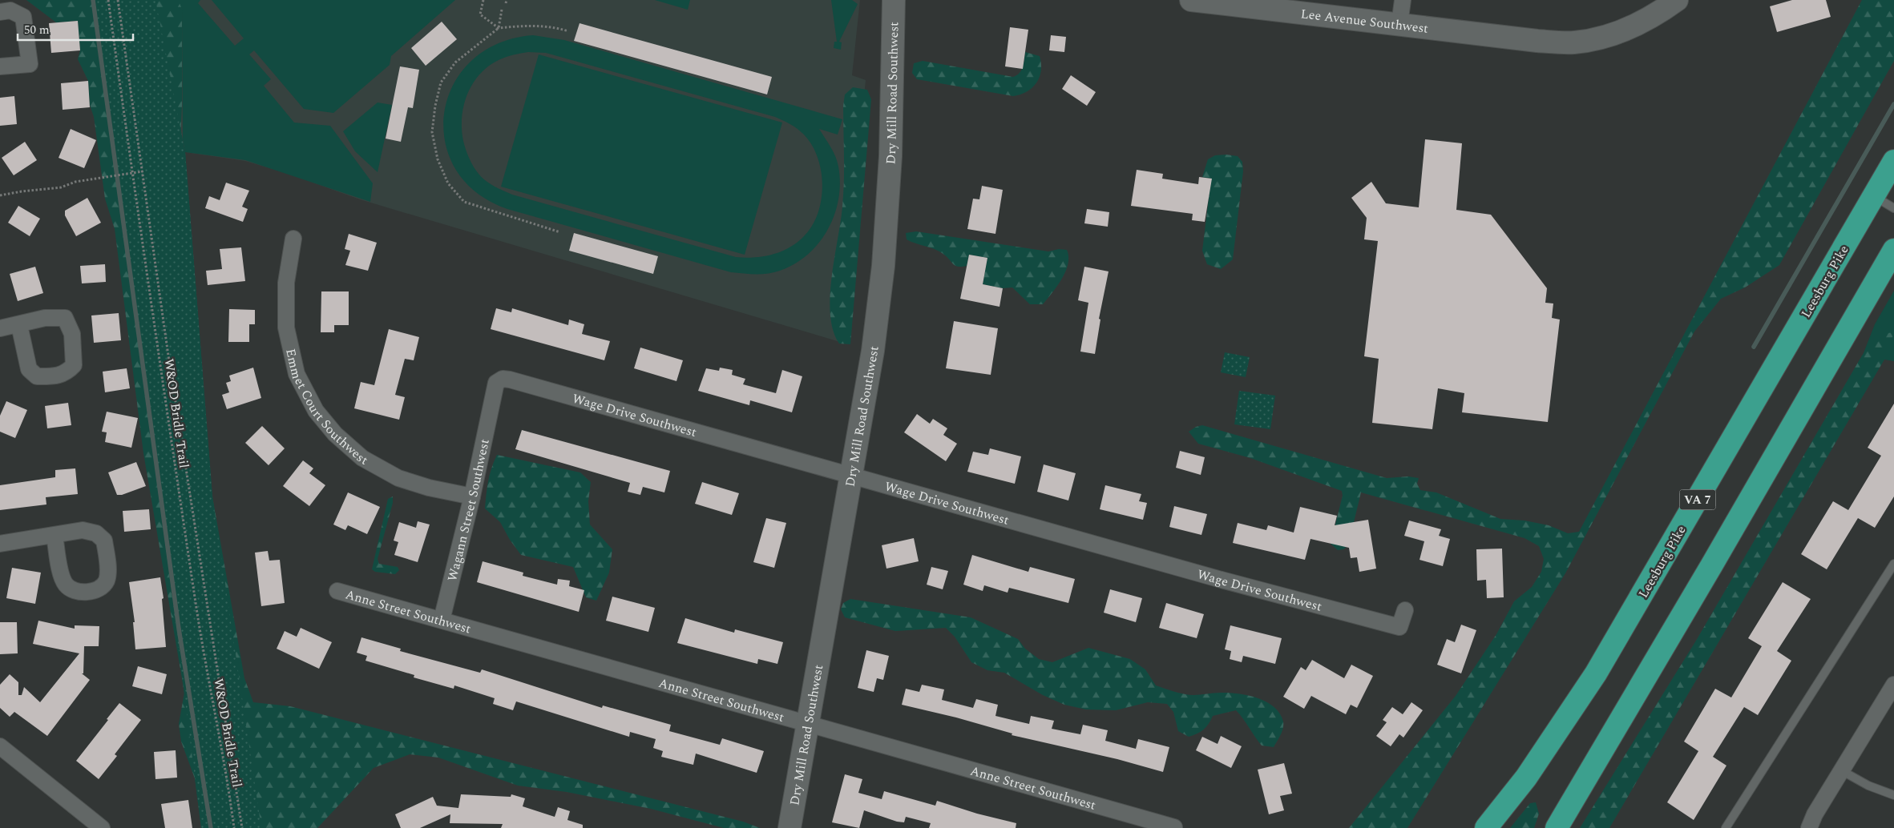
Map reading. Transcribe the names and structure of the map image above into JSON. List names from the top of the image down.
{
  "streets": {
    "highway": ["Leesburg Pike", "VA 7"],
    "street": [
      "Lee Avenue Southwest",
      "Dry Mill Road Southwest",
      "Emmet Court Southwest",
      "Wage Drive Southwest",
      "Wagann Street Southwest",
      "Anne Street Southwest"
    ],
    "path": ["W&OD Bridle Trail"]
  },
  "crossings": [
    ["Dry Mill Road Southwest", "Wage Drive Southwest"],
    ["Dry Mill Road Southwest", "Anne Street Southwest"],
    ["Emmet Court Southwest", "Wagann Street Southwest"],
    ["Wage Drive Southwest", "Wagann Street Southwest"],
    ["Wagann Street Southwest", "Anne Street Southwest"]
  ],
  "scale_bar": "50 m"
}
